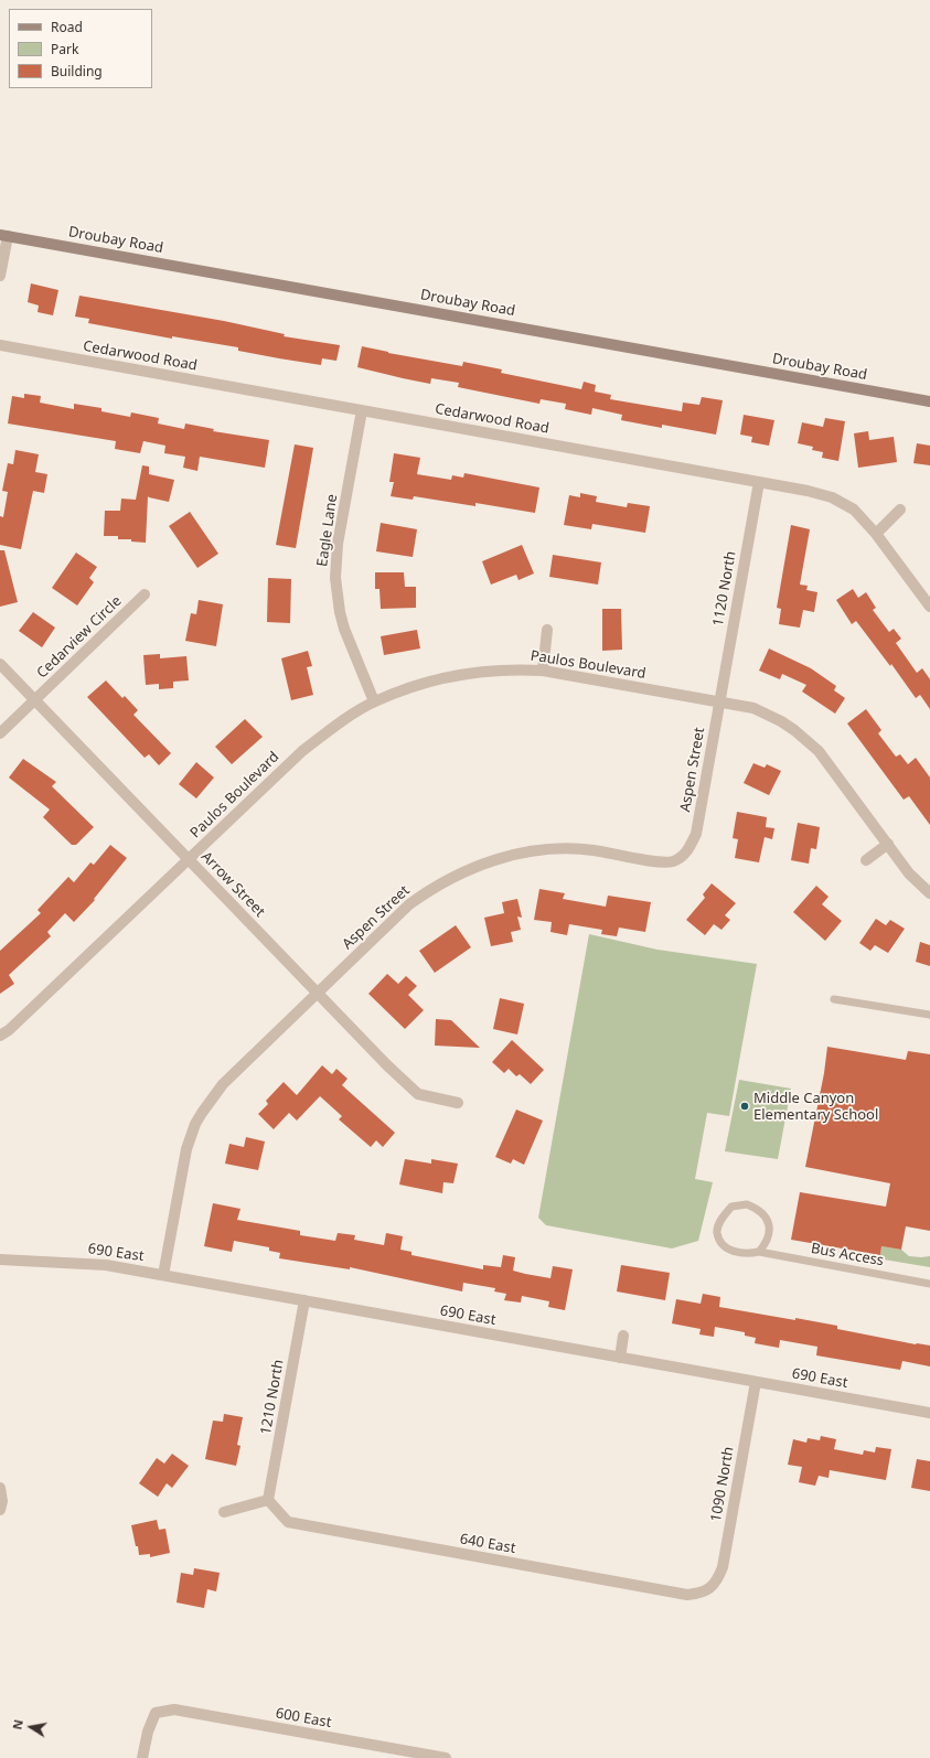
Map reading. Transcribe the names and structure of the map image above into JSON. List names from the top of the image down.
{
  "streets": {
    "street": [
      "Droubay Road",
      "Cedarwood Road",
      "Eagle Lane",
      "1120 North",
      "Cedarview Circle",
      "Paulos Boulevard",
      "Aspen Street",
      "Arrow Street",
      "690 East",
      "1210 North",
      "1090 North",
      "640 East",
      "600 East"
    ],
    "lane": ["Bus Access"]
  },
  "crossings": [
    ["Cedarwood Road", "Eagle Lane"],
    ["Cedarwood Road", "1120 North"],
    ["Eagle Lane", "Paulos Boulevard"],
    ["1120 North", "Paulos Boulevard"],
    ["1120 North", "Aspen Street"],
    ["Cedarview Circle", "Arrow Street"],
    ["Paulos Boulevard", "Aspen Street"],
    ["Paulos Boulevard", "Arrow Street"],
    ["Aspen Street", "Arrow Street"],
    ["Aspen Street", "690 East"],
    ["690 East", "1210 North"],
    ["690 East", "1090 North"],
    ["1210 North", "640 East"],
    ["1090 North", "640 East"]
  ],
  "places": ["Middle Canyon Elementary School"],
  "legend": ["Road", "Park", "Building"],
  "north": "left"
}
